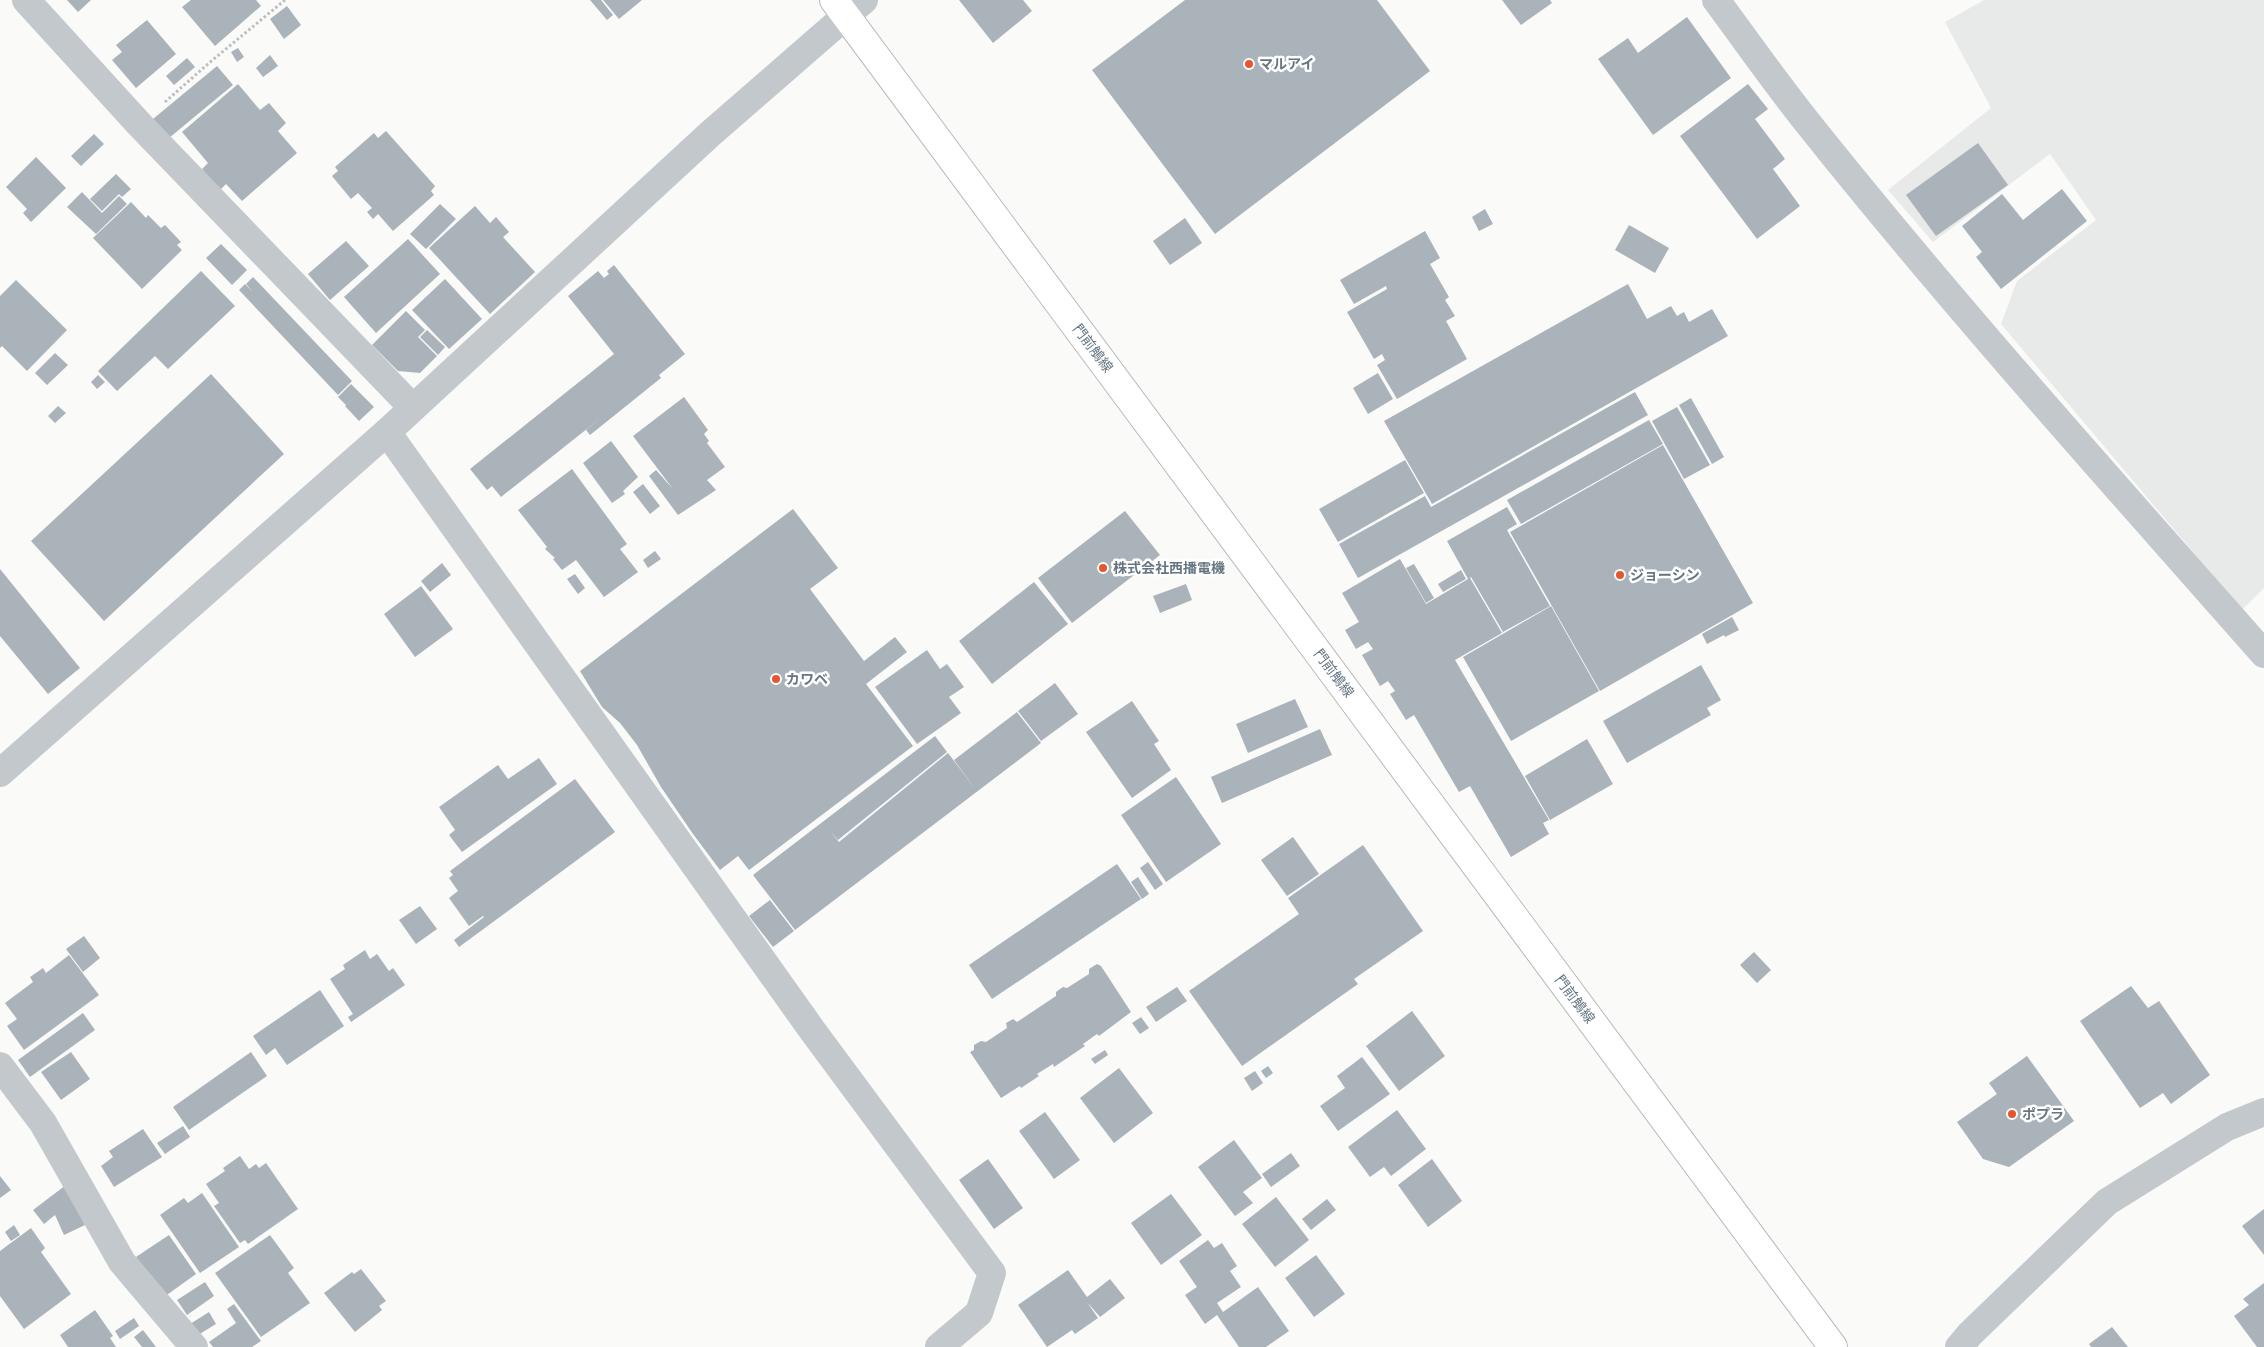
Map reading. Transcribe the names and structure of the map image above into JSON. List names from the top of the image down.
{
  "streets": {
    "main road": ["門前鵤線"]
  },
  "places": [
    "マルアイ",
    "株式会社西播電機",
    "ジョーシン",
    "カワベ",
    "ポプラ"
  ]
}
